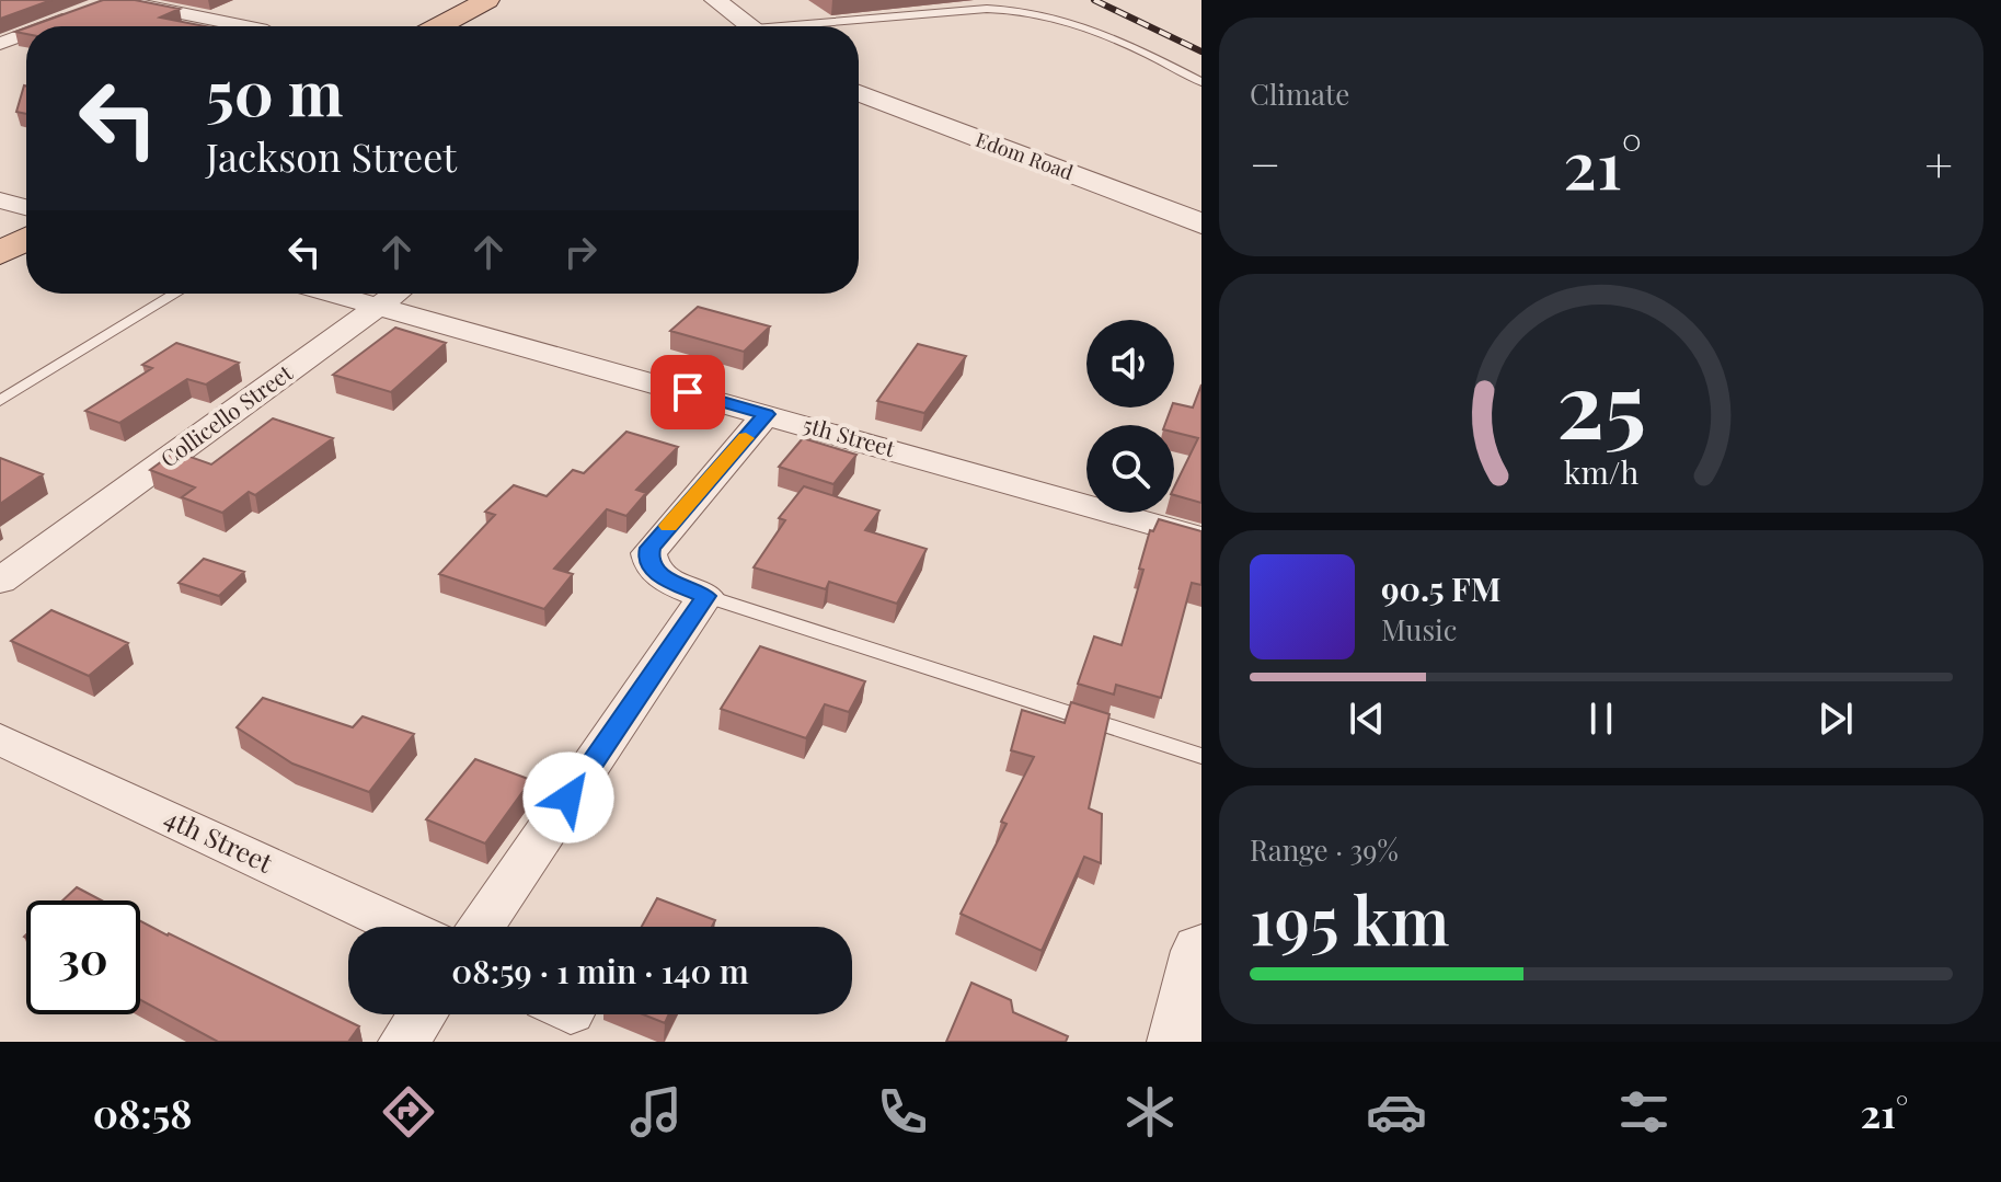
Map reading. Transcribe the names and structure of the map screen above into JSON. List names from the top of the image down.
{
  "streets": {
    "street": [
      "Edom Road",
      "Collicello Street",
      "5th Street",
      "4th Street"
    ]
  },
  "crossings": [
    ["Collicello Street", "5th Street"]
  ],
  "page": {
    "tile": [
      "Climate",
      ["Range · 39%", "195 km"]
    ],
    "turn": ["50 m", "Jackson Street"],
    "heat": ["−", "21°", "+"],
    "song": ["90.5 FM", "Music"],
    "limit": "30",
    "trip": "08:59 · 1 min · 140 m",
    "tabs": ["08:58", "21°"],
    "gauge": ["25", "km/h"]
  }
}
